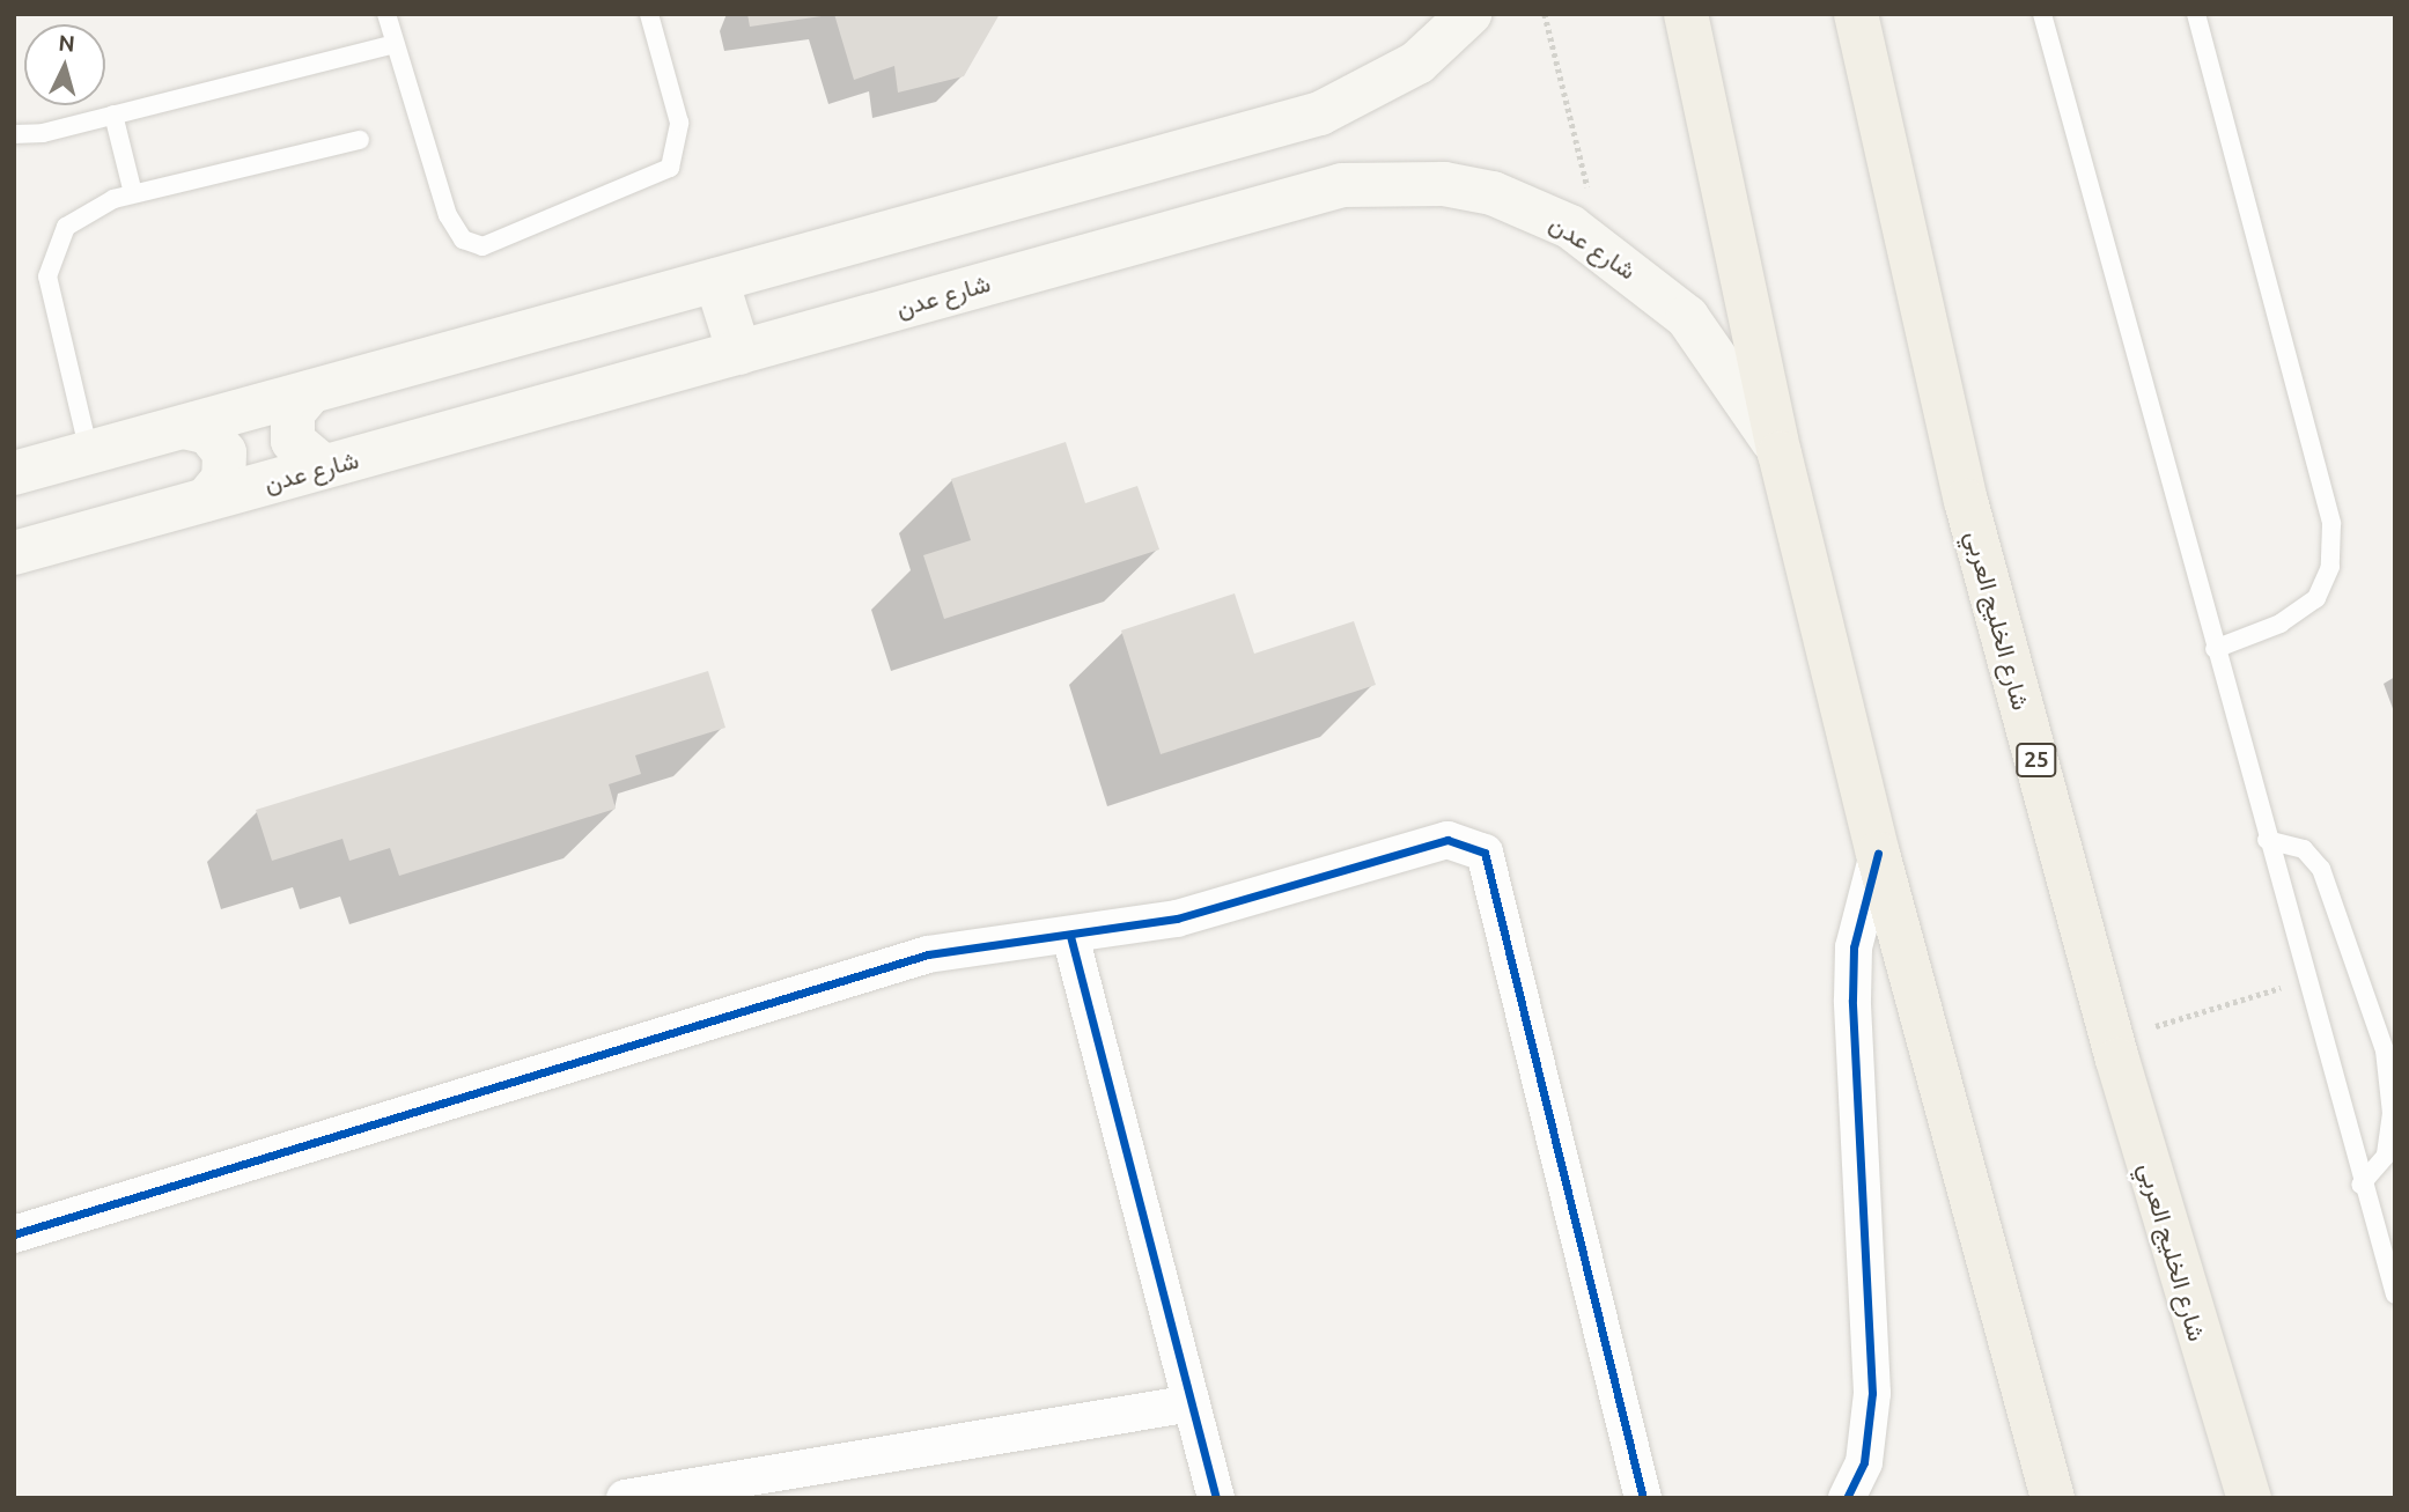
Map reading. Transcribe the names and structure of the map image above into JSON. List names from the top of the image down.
{
  "streets": {
    "main road": ["شارع عدن", "شارع الخليج العربي", "25"]
  },
  "north": "top"
}
